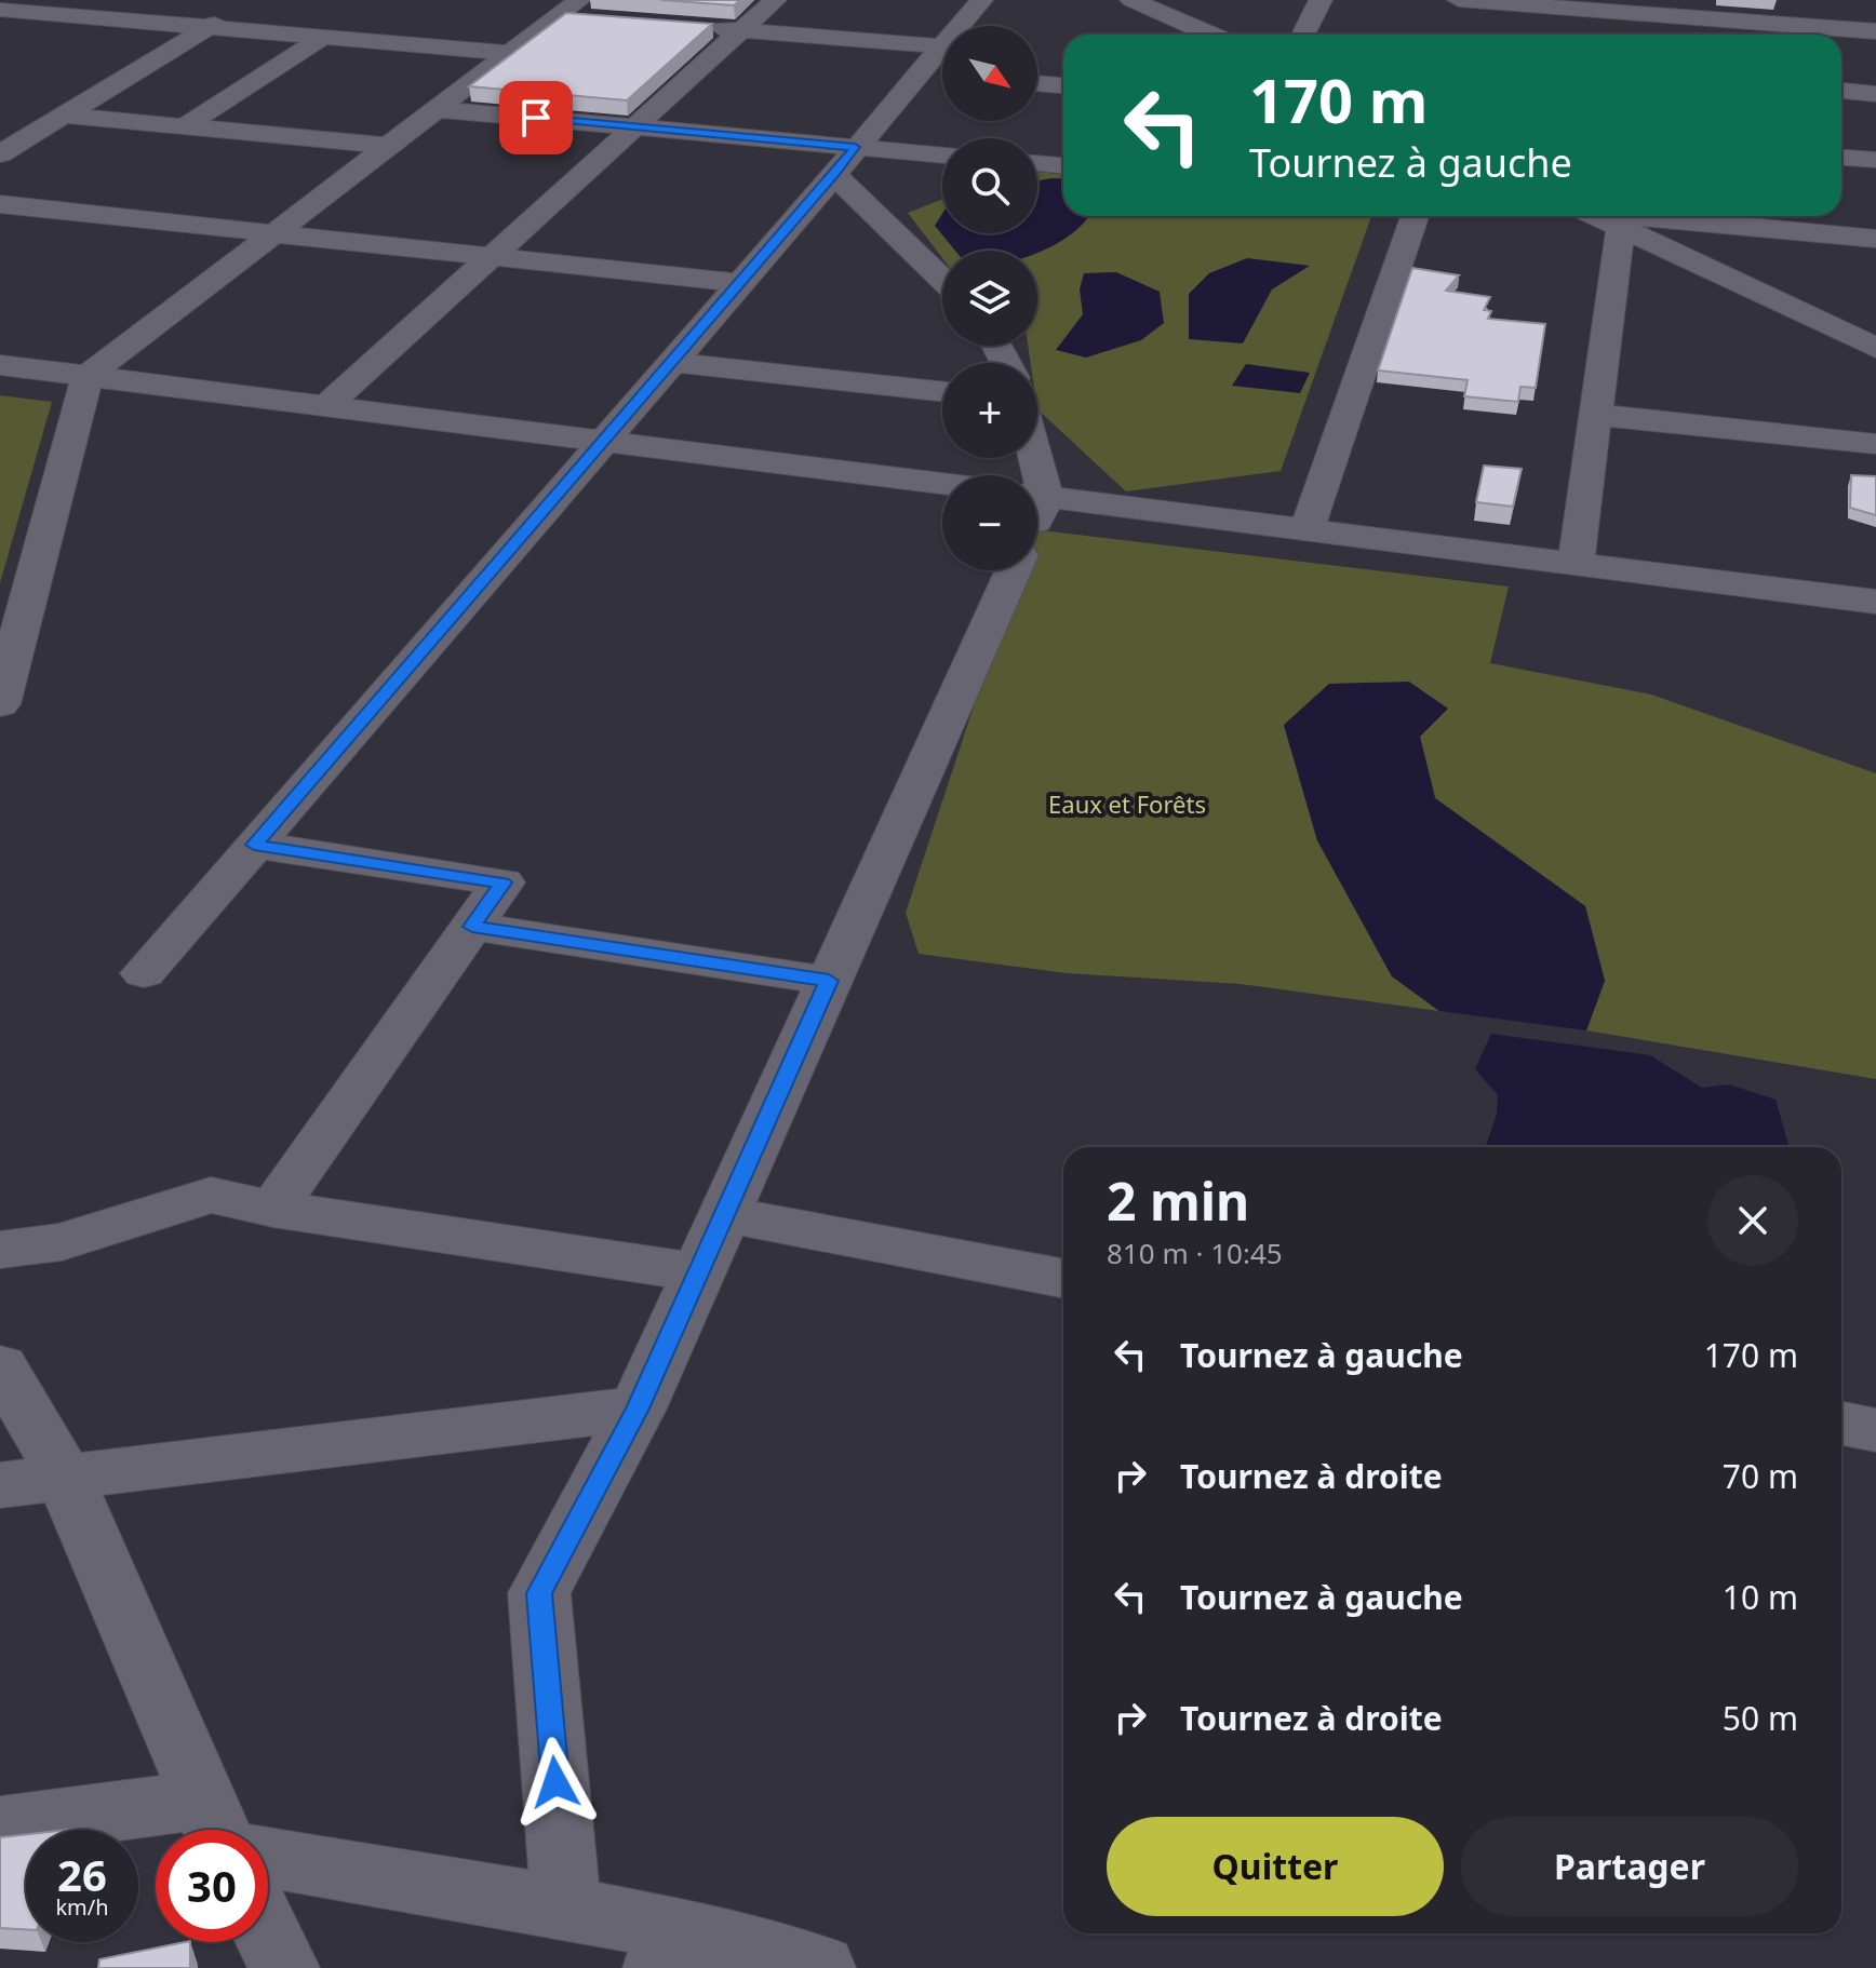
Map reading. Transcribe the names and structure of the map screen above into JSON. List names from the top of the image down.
{
  "parks": ["Eaux et Forêts"],
  "north": "bottom right",
  "page": {
    "map_buttons": ["+", "−"],
    "turn": ["170 m", "Tournez à gauche"],
    "heading": ["2 min", "810 m · 10:45"],
    "list": [
      {
        "name": "Tournez à gauche",
        "value": "170 m"
      },
      {
        "name": "Tournez à droite",
        "value": "70 m"
      },
      {
        "name": "Tournez à gauche",
        "value": "10 m"
      },
      {
        "name": "Tournez à droite",
        "value": "50 m"
      }
    ],
    "buttons": ["Quitter", "Partager"],
    "speed": "26 km/h",
    "limit": "30"
  }
}
